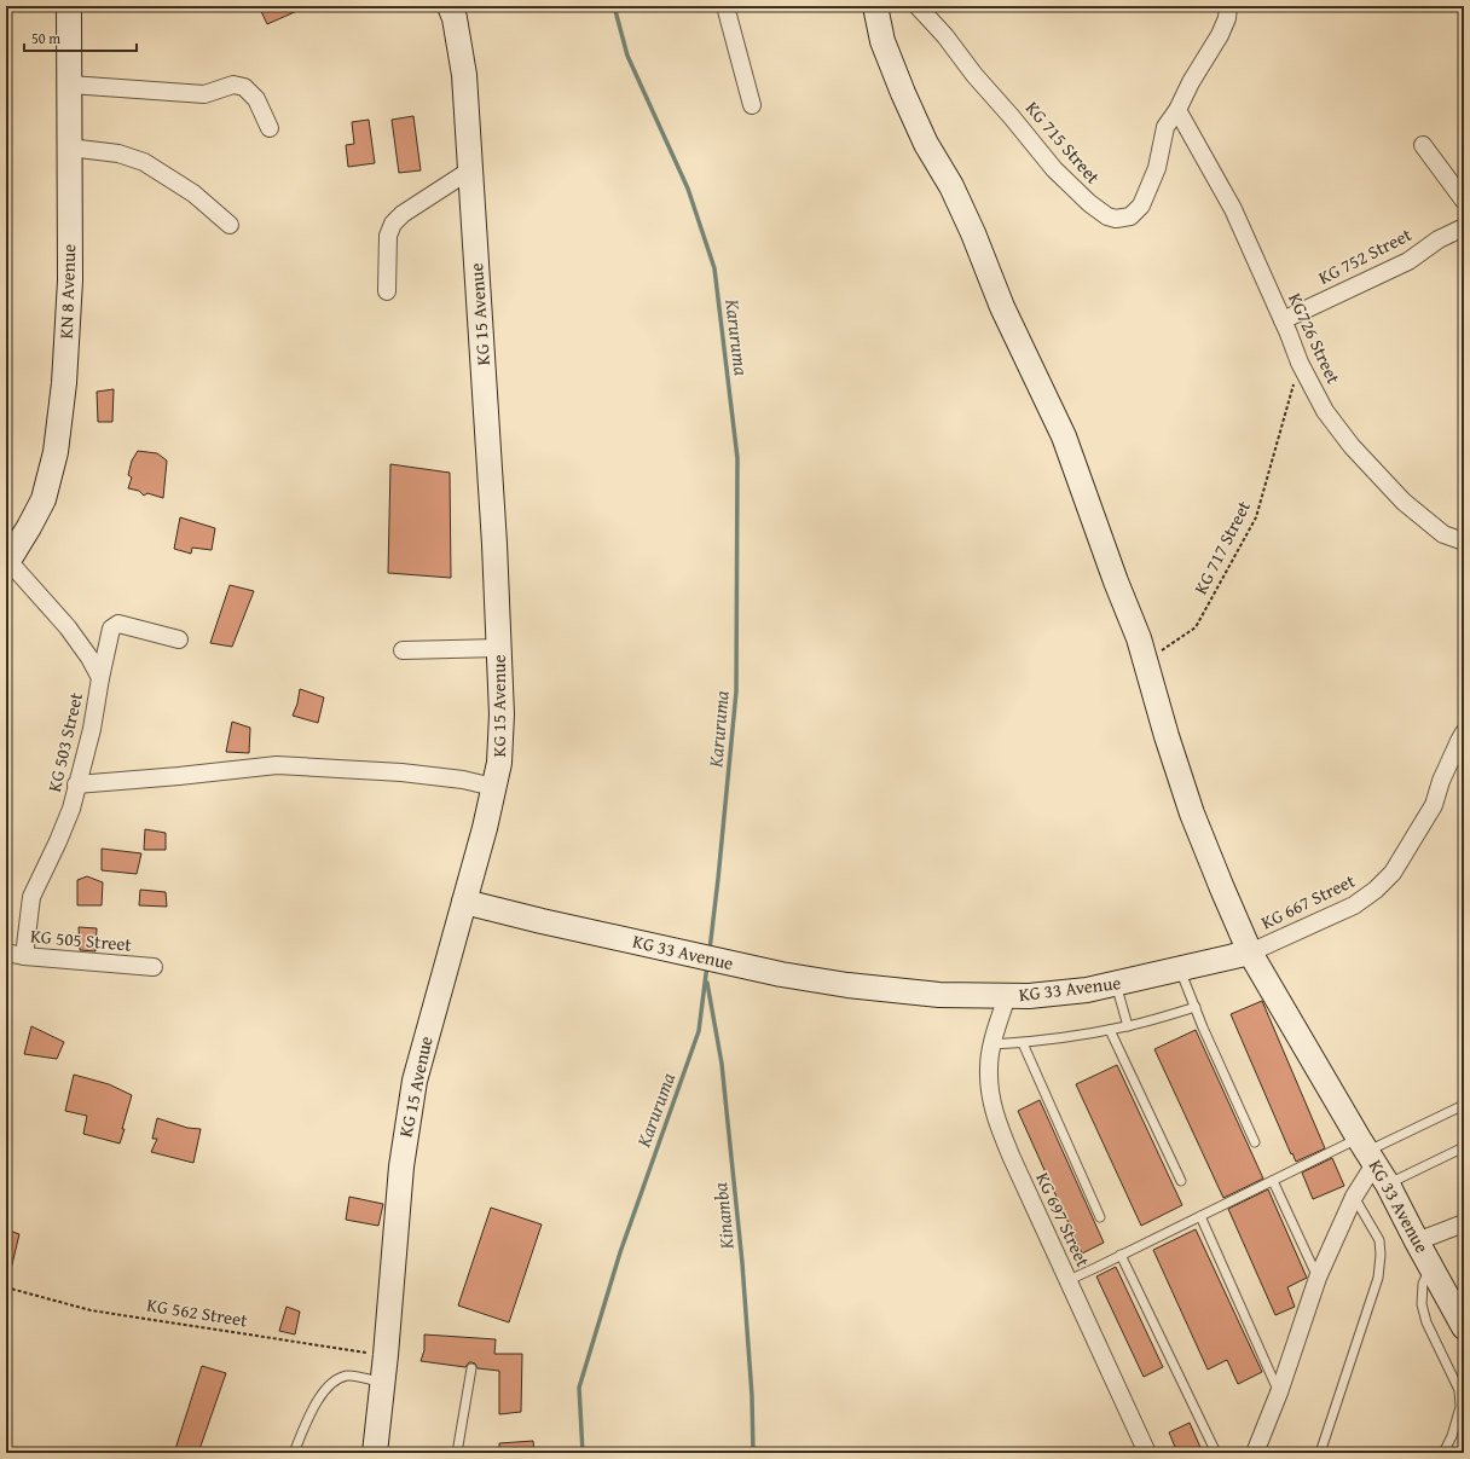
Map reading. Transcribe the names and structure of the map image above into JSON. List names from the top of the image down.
{
  "streets": {
    "main road": ["KN 8 Avenue", "KG 15 Avenue", "KG 33 Avenue"],
    "street": [
      "KG 715 Street",
      "KG 752 Street",
      "KG726 Street",
      "KG 503 Street",
      "KG 667 Street",
      "KG 505 Street",
      "KG 697 Street"
    ],
    "path": ["KG 717 Street", "KG 562 Street"]
  },
  "crossings": [
    ["KG 715 Street", "KG726 Street"],
    ["KG 752 Street", "KG726 Street"],
    ["KN 8 Avenue", "KG 503 Street"],
    ["KG 15 Avenue", "KG 33 Avenue"],
    ["KG 15 Avenue", "KG 562 Street"],
    ["KG726 Street", "KG 717 Street"],
    ["KG 503 Street", "KG 505 Street"],
    ["KG 667 Street", "KG 33 Avenue"],
    ["KG 33 Avenue", "KG 697 Street"]
  ],
  "water": ["Karuruma", "Kinamba"],
  "scale_bar": "50 m"
}
